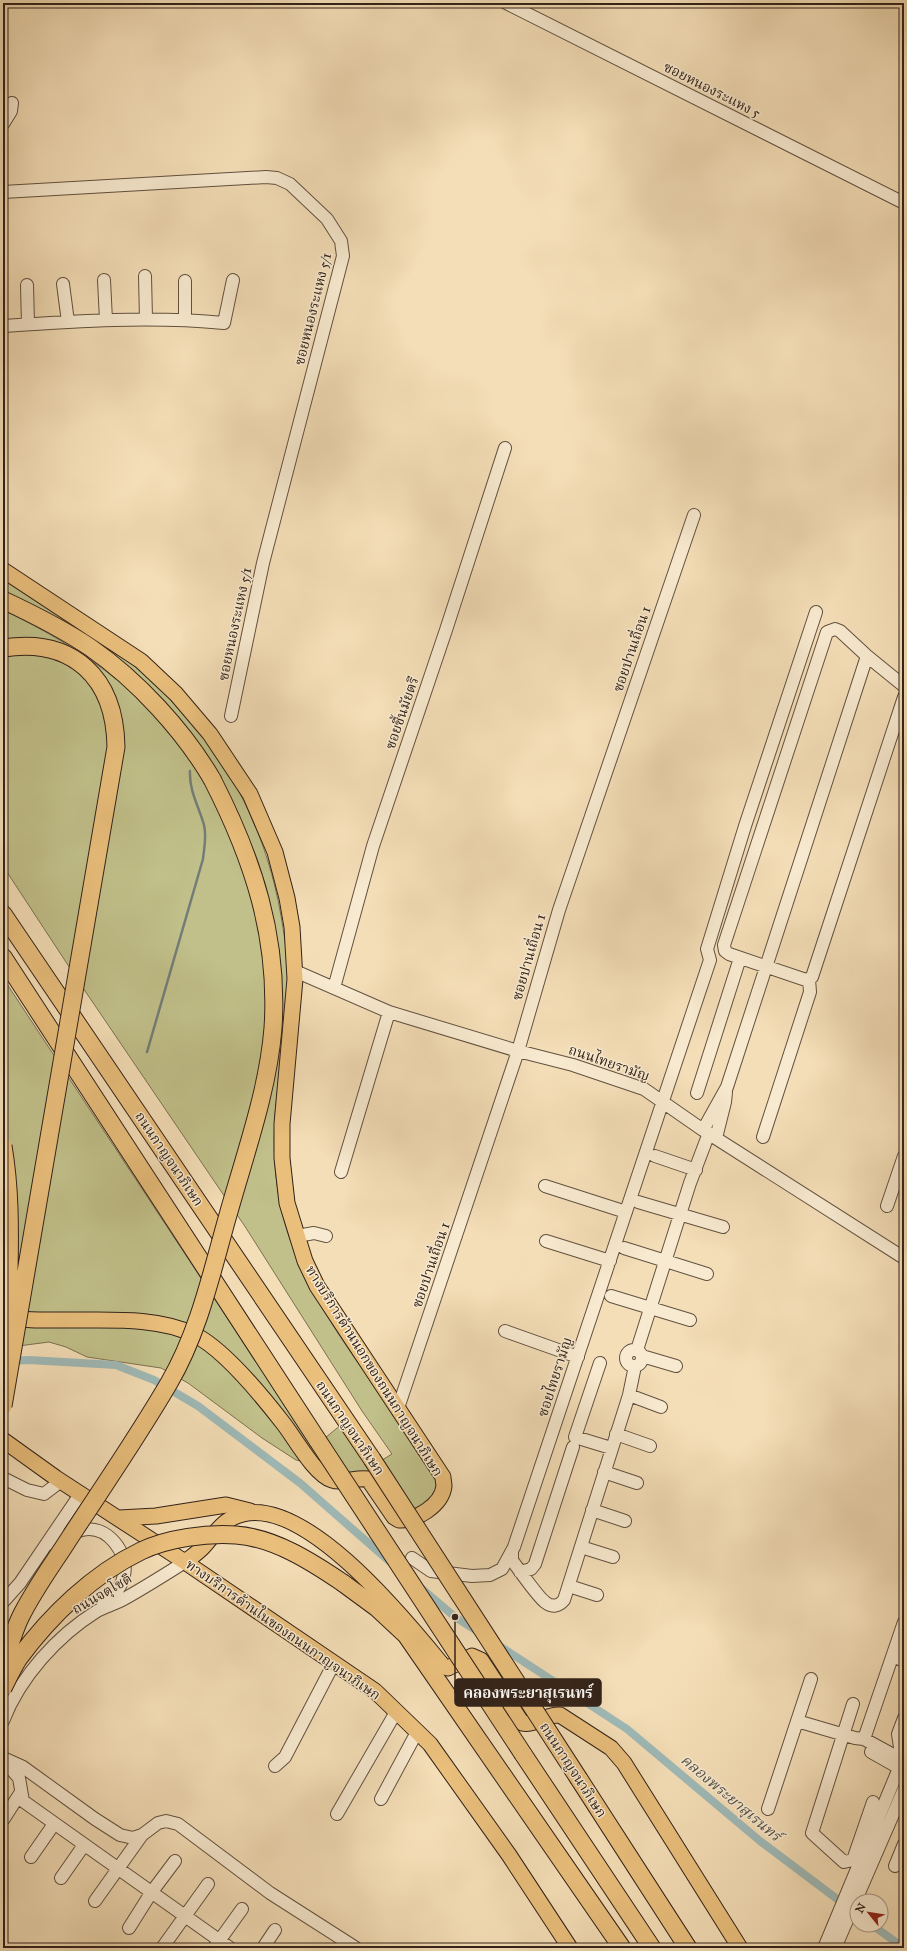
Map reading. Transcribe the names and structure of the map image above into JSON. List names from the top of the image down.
{
  "streets": {
    "highway": ["ถนนกาญจนาภิเษก"],
    "main road": ["ทางบริการด้านนอกของถนนกาญจนาภิเษก", "ทางบริการด้านในของถนนกาญจนาภิเษก"],
    "street": [
      "ซอยหนองระแหง 5",
      "ซอยหนองระแหง 5/1",
      "ซอยปานเถื่อน 1",
      "ซอยชื้นมัยตรี",
      "ถนนไทยรามัญ",
      "ซอยไทยรามัญ",
      "ถนนจตุโชติ"
    ]
  },
  "crossings": [
    ["ซอยปานเถื่อน 1", "ถนนไทยรามัญ"],
    ["ซอยปานเถื่อน 1", "ทางบริการด้านนอกของถนนกาญจนาภิเษก"],
    ["ซอยชื้นมัยตรี", "ถนนไทยรามัญ"],
    ["ถนนไทยรามัญ", "ทางบริการด้านนอกของถนนกาญจนาภิเษก"],
    ["ถนนไทยรามัญ", "ซอยไทยรามัญ"],
    ["ถนนจตุโชติ", "ทางบริการด้านในของถนนกาญจนาภิเษก"]
  ],
  "water": ["คลองพระยาสุเรนทร์"],
  "places": ["คลองพระยาสุเรนทร์"],
  "north": "top left"
}
